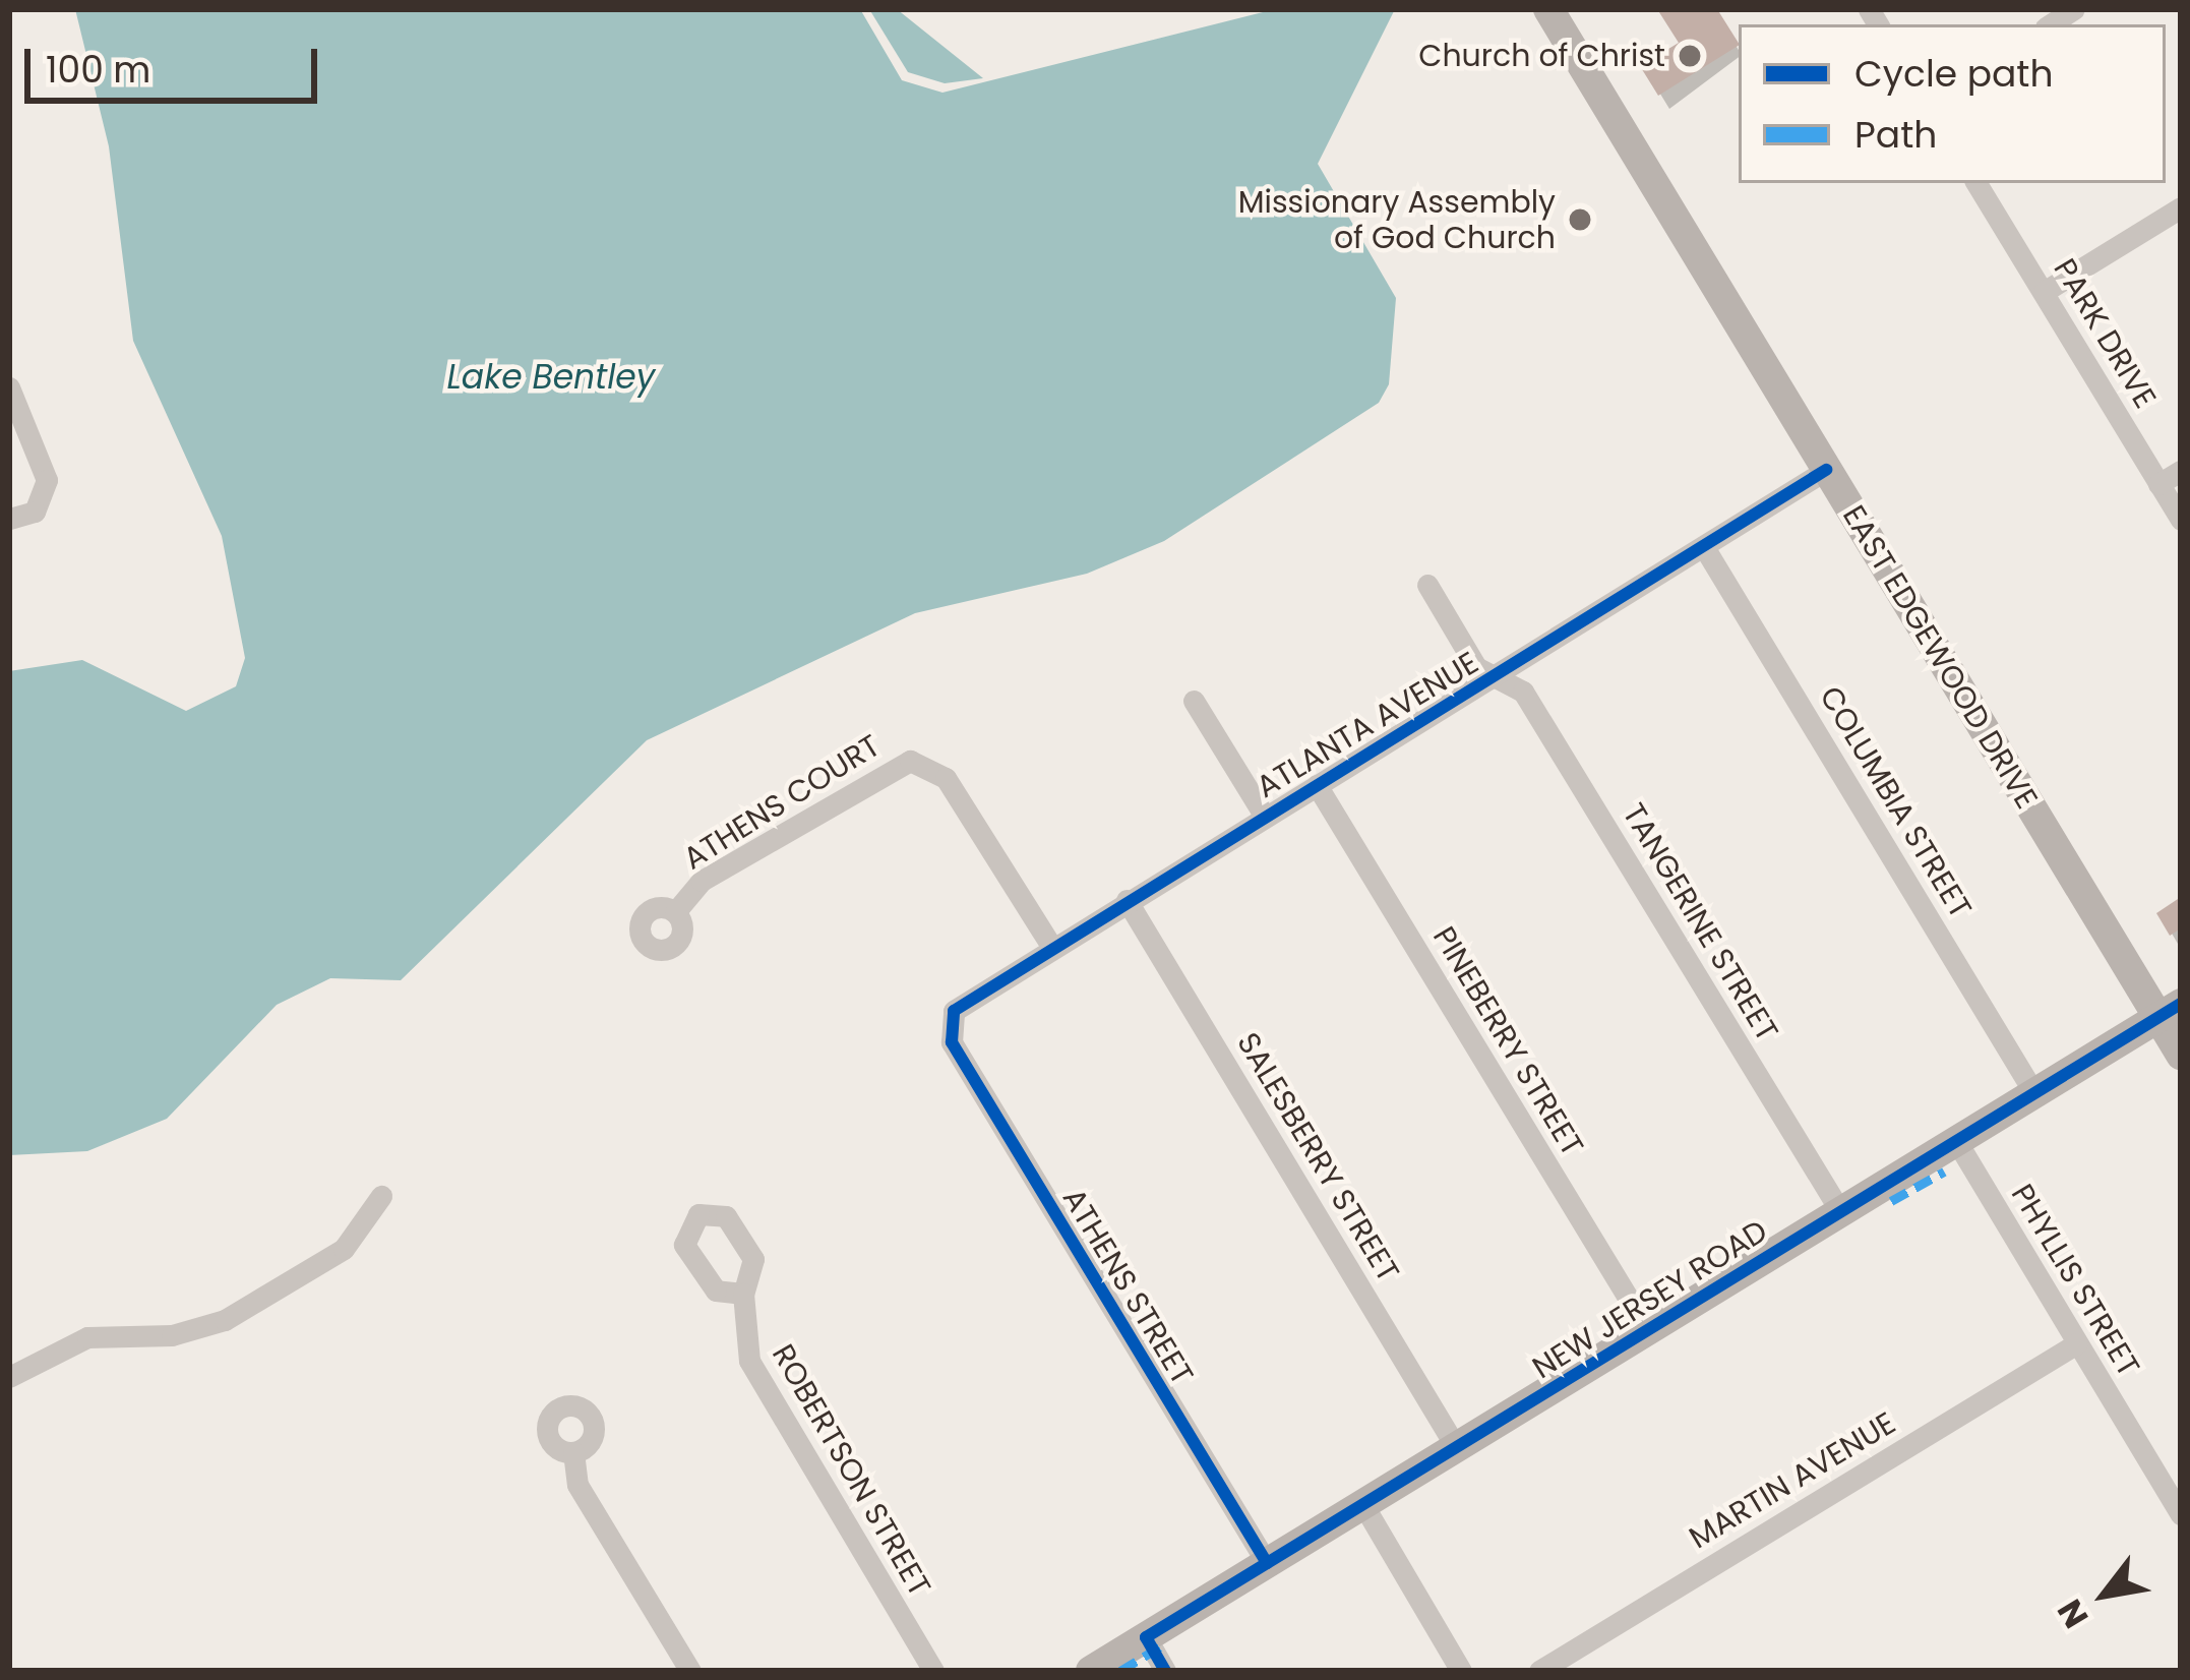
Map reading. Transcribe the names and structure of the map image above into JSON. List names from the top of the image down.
{
  "streets": {
    "street": [
      "PARK DRIVE",
      "EAST EDGEWOOD DRIVE",
      "ATLANTA AVENUE",
      "ATHENS COURT",
      "COLUMBIA STREET",
      "TANGERINE STREET",
      "PINEBERRY STREET",
      "SALESBERRY STREET",
      "PHYLLIS STREET",
      "ATHENS STREET",
      "NEW JERSEY ROAD",
      "ROBERTSON STREET",
      "MARTIN AVENUE"
    ]
  },
  "crossings": [
    ["EAST EDGEWOOD DRIVE", "ATLANTA AVENUE"],
    ["EAST EDGEWOOD DRIVE", "NEW JERSEY ROAD"],
    ["ATLANTA AVENUE", "ATHENS COURT"],
    ["ATLANTA AVENUE", "COLUMBIA STREET"],
    ["ATLANTA AVENUE", "TANGERINE STREET"],
    ["ATLANTA AVENUE", "PINEBERRY STREET"],
    ["ATLANTA AVENUE", "SALESBERRY STREET"],
    ["ATLANTA AVENUE", "ATHENS STREET"],
    ["COLUMBIA STREET", "NEW JERSEY ROAD"],
    ["TANGERINE STREET", "NEW JERSEY ROAD"],
    ["PINEBERRY STREET", "NEW JERSEY ROAD"],
    ["SALESBERRY STREET", "NEW JERSEY ROAD"],
    ["PHYLLIS STREET", "NEW JERSEY ROAD"],
    ["PHYLLIS STREET", "MARTIN AVENUE"],
    ["ATHENS STREET", "NEW JERSEY ROAD"]
  ],
  "water": ["Lake Bentley"],
  "places": ["Church of Christ", "Missionary Assembly of God Church"],
  "legend": ["Cycle path", "Path"],
  "scale_bar": "100 m",
  "north": "bottom left"
}
